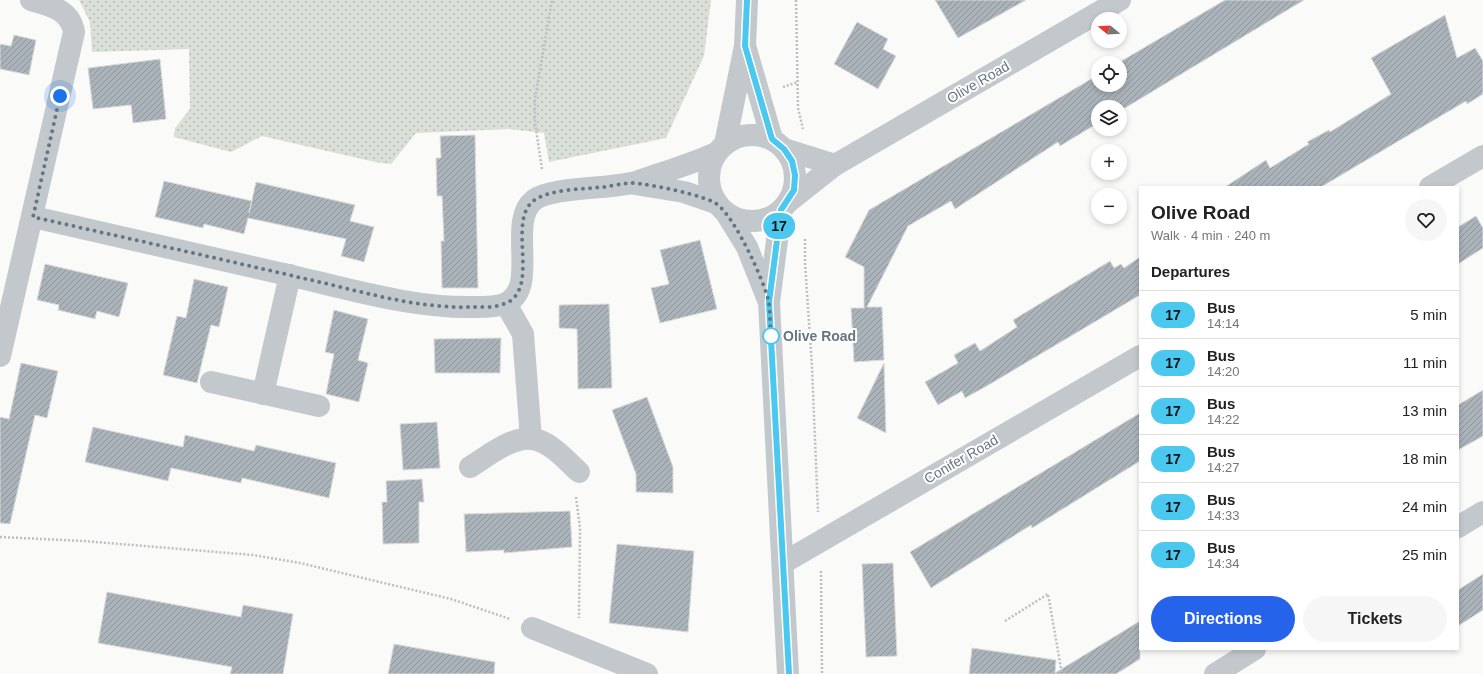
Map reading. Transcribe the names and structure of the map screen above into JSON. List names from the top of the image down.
{
  "streets": {
    "street": ["Olive Road", "Conifer Road"]
  },
  "places": ["Olive Road"],
  "lines": ["bus line 17"],
  "north": "left",
  "page": {
    "on_map": "17",
    "map_buttons": ["+", "−"],
    "heading": [
      ["Olive Road", "Walk · 4 min · 240 m"],
      "Departures"
    ],
    "list": [
      {
        "mark": "17",
        "name": "Bus",
        "note": "14:14",
        "value": "5 min"
      },
      {
        "mark": "17",
        "name": "Bus",
        "note": "14:20",
        "value": "11 min"
      },
      {
        "mark": "17",
        "name": "Bus",
        "note": "14:22",
        "value": "13 min"
      },
      {
        "mark": "17",
        "name": "Bus",
        "note": "14:27",
        "value": "18 min"
      },
      {
        "mark": "17",
        "name": "Bus",
        "note": "14:33",
        "value": "24 min"
      },
      {
        "mark": "17",
        "name": "Bus",
        "note": "14:34",
        "value": "25 min"
      }
    ],
    "buttons": ["Directions", "Tickets"]
  }
}
